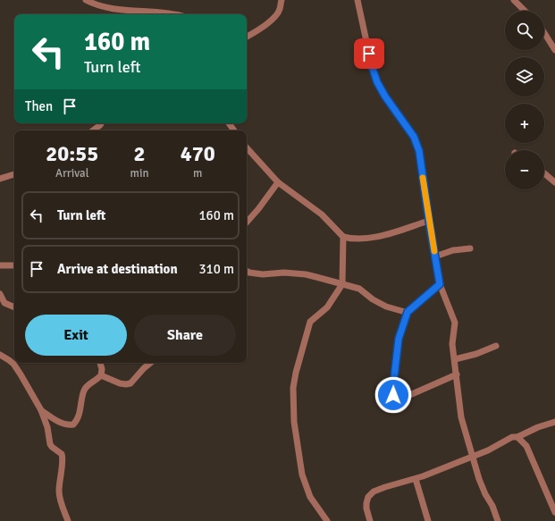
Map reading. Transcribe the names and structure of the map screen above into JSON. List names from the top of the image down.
{
  "page": {
    "map_buttons": ["+", "−"],
    "turn": ["160 m", "Turn left"],
    "then": "Then",
    "eta": [
      "20:55",
      "Arrival",
      "2",
      "min",
      "470",
      "m"
    ],
    "list": [
      {
        "name": "Turn left",
        "value": "160 m"
      },
      {
        "name": "Arrive at destination",
        "value": "310 m"
      }
    ],
    "buttons": ["Exit", "Share"]
  }
}
